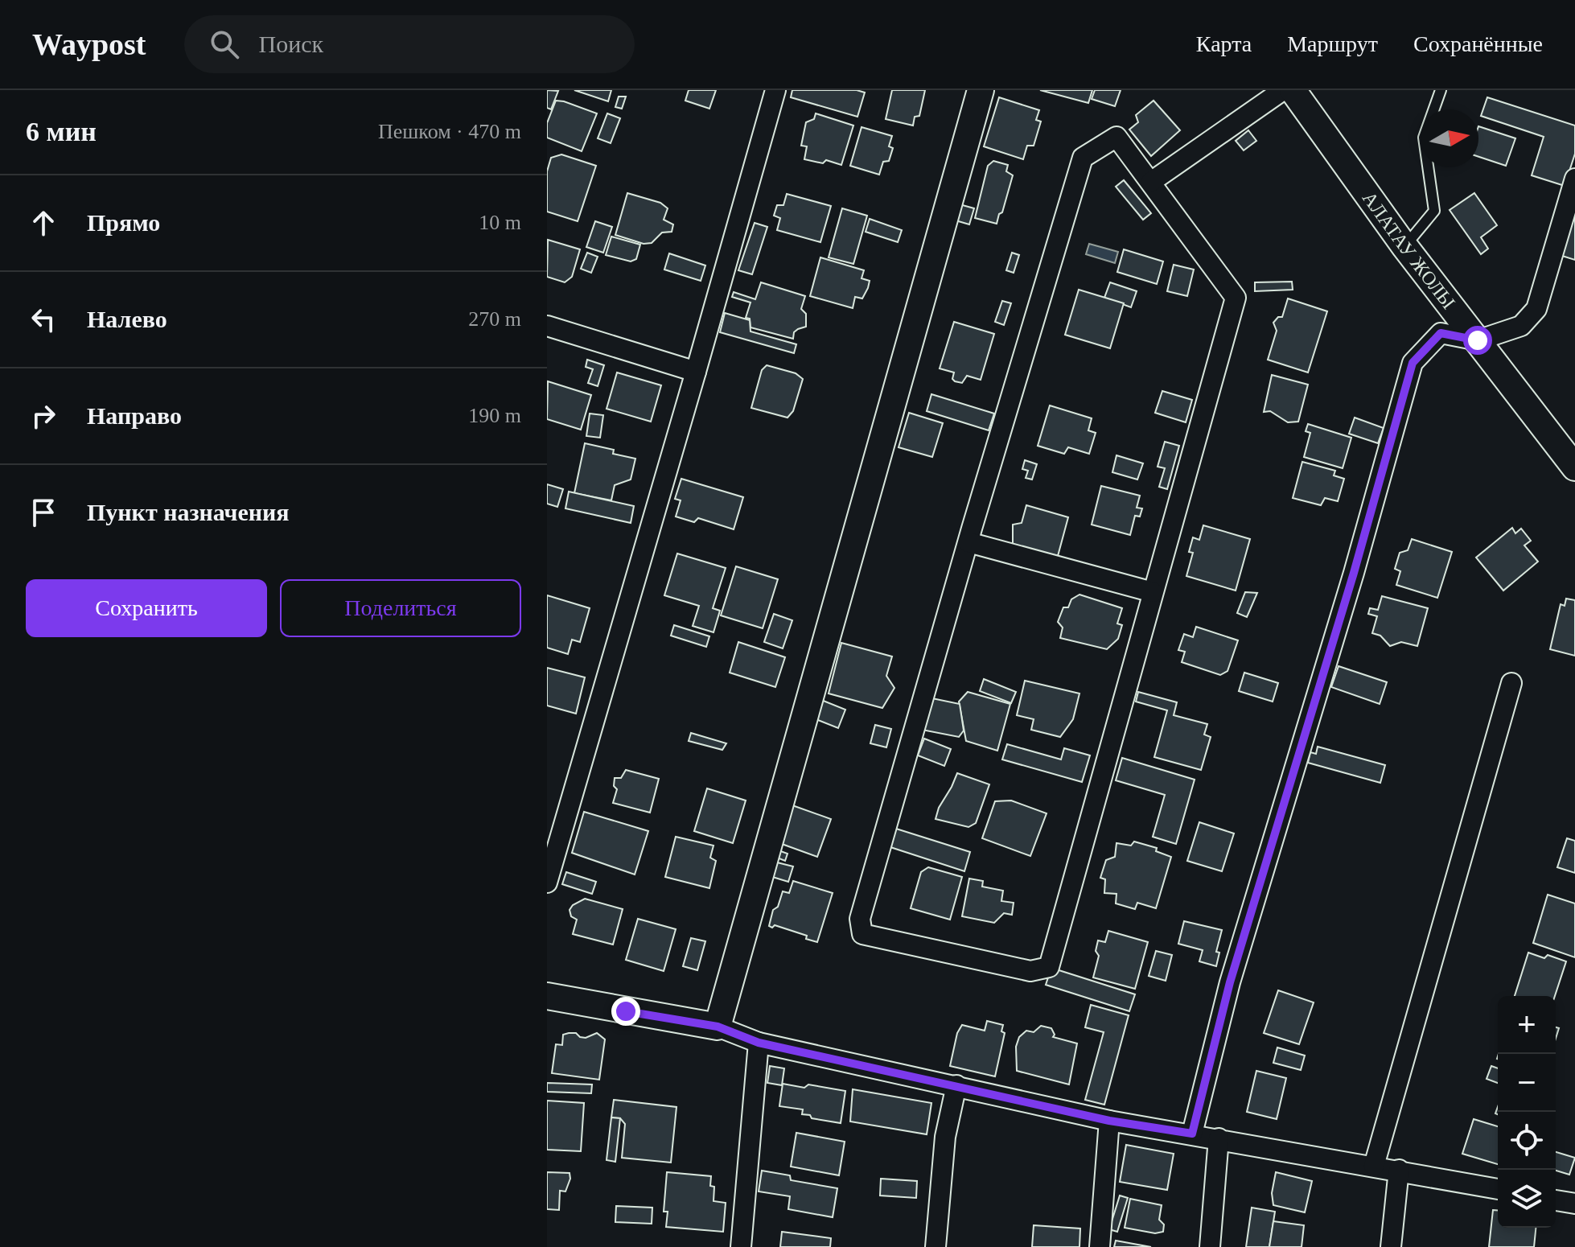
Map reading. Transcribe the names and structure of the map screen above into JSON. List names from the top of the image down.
{
  "streets": {
    "street": ["АЛАТАУ ЖОЛЫ"]
  },
  "north": "right",
  "page": {
    "header": "Waypost",
    "search": "Поиск",
    "nav": ["Карта", "Маршрут", "Сохранённые"],
    "heading": ["6 мин", "Пешком · 470 m"],
    "list": [
      ["Прямо", "10 m"],
      ["Налево", "270 m"],
      ["Направо", "190 m"],
      "Пункт назначения"
    ],
    "buttons": ["Сохранить", "Поделиться"],
    "map_buttons": ["+", "−"]
  }
}
